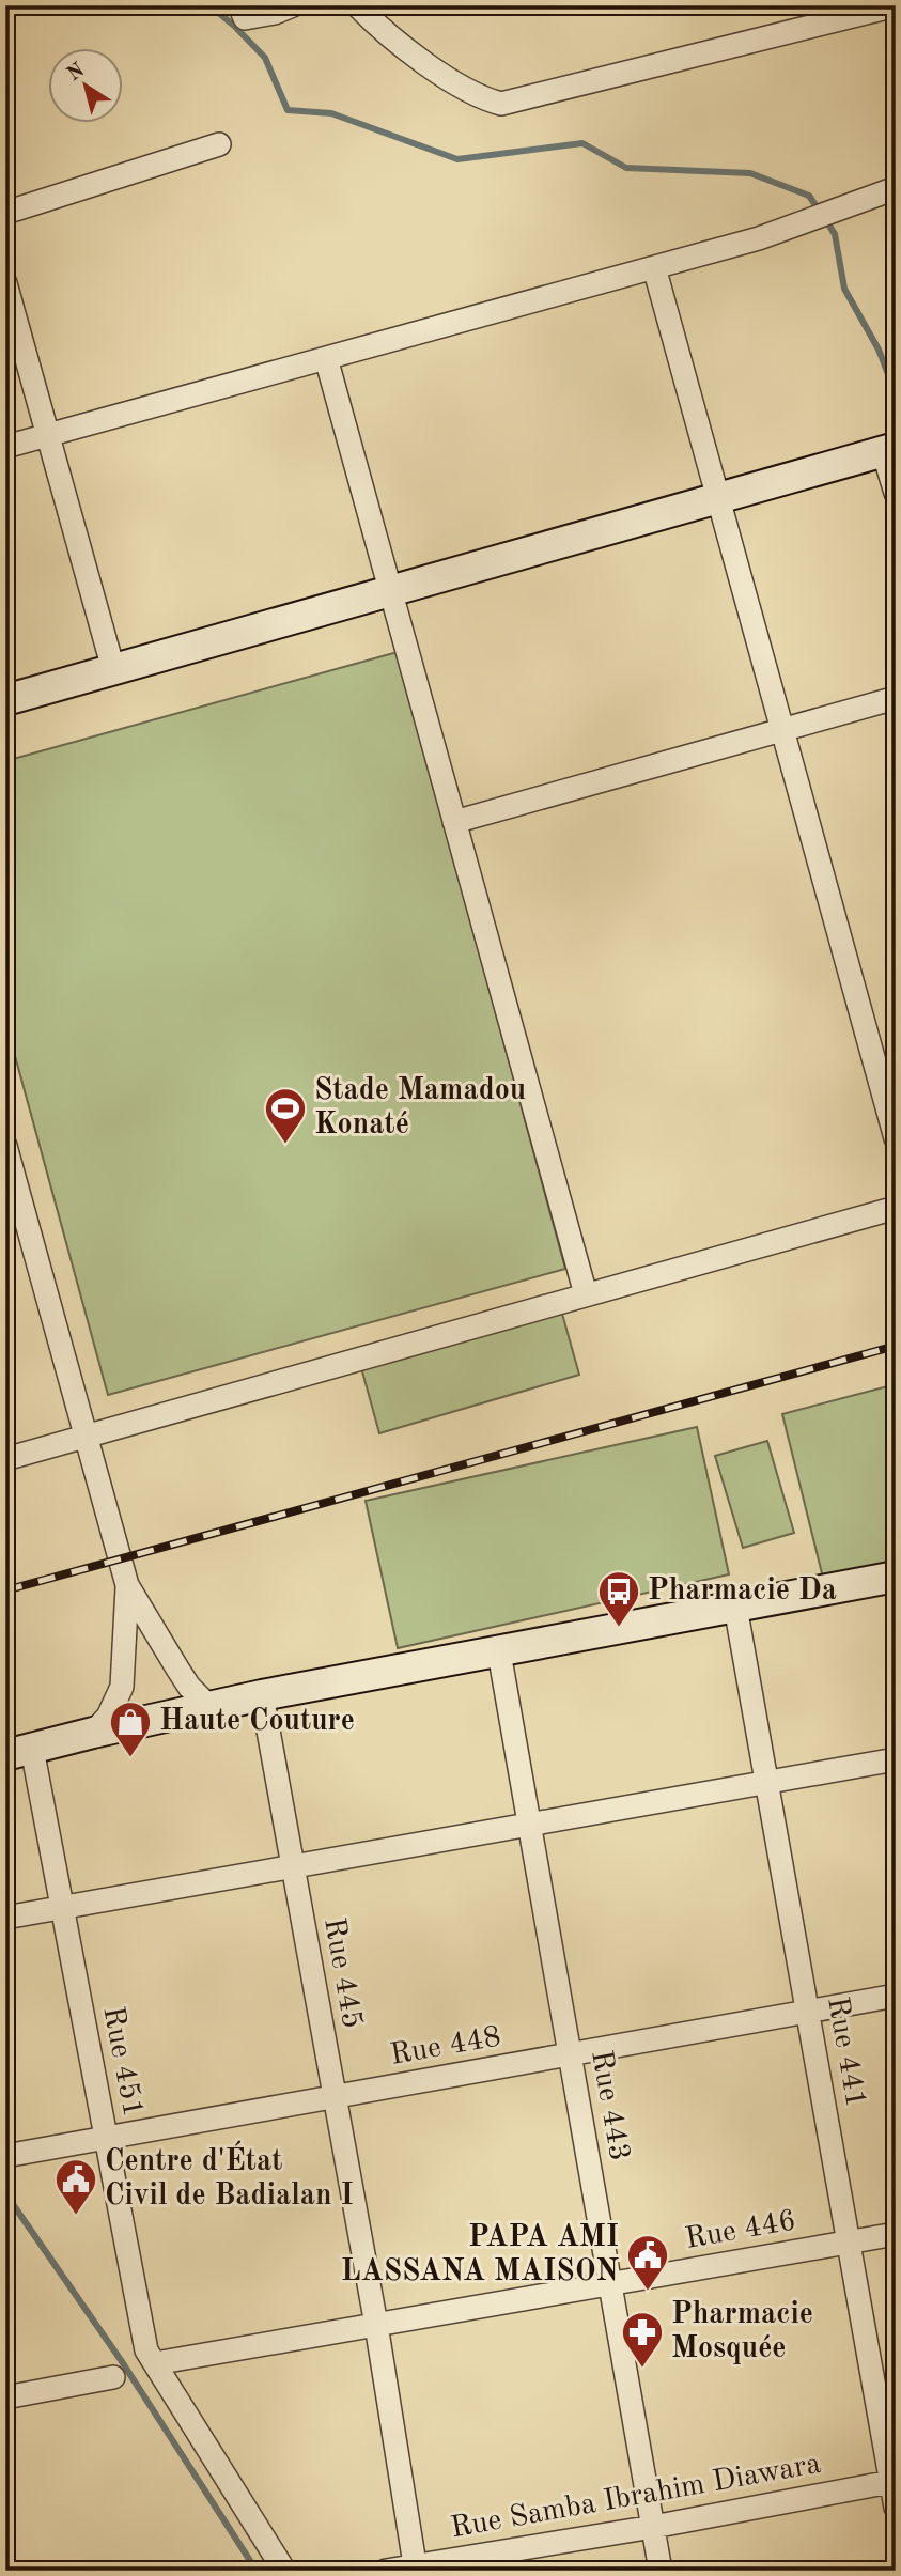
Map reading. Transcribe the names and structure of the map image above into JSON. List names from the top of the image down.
{
  "streets": {
    "street": [
      "Rue 445",
      "Rue 448",
      "Rue 441",
      "Rue 451",
      "Rue 443",
      "Rue 446",
      "Rue Samba Ibrahim Diawara"
    ]
  },
  "crossings": [
    ["Rue 445", "Rue 448"],
    ["Rue 445", "Rue 446"],
    ["Rue 445", "Rue Samba Ibrahim Diawara"],
    ["Rue 448", "Rue 441"],
    ["Rue 448", "Rue 451"],
    ["Rue 448", "Rue 443"],
    ["Rue 441", "Rue 446"],
    ["Rue 441", "Rue Samba Ibrahim Diawara"],
    ["Rue 451", "Rue 446"],
    ["Rue 443", "Rue 446"],
    ["Rue 443", "Rue Samba Ibrahim Diawara"]
  ],
  "places": {
    "sports": ["Stade Mamadou Konaté"],
    "bus stop": ["Pharmacie Da"],
    "shop": ["Haute Couture"],
    "public building": ["Centre d'État Civil de Badialan I", "PAPA AMI LASSANA MAISON"],
    "pharmacy": ["Pharmacie Mosquée"]
  },
  "north": "top left"
}
